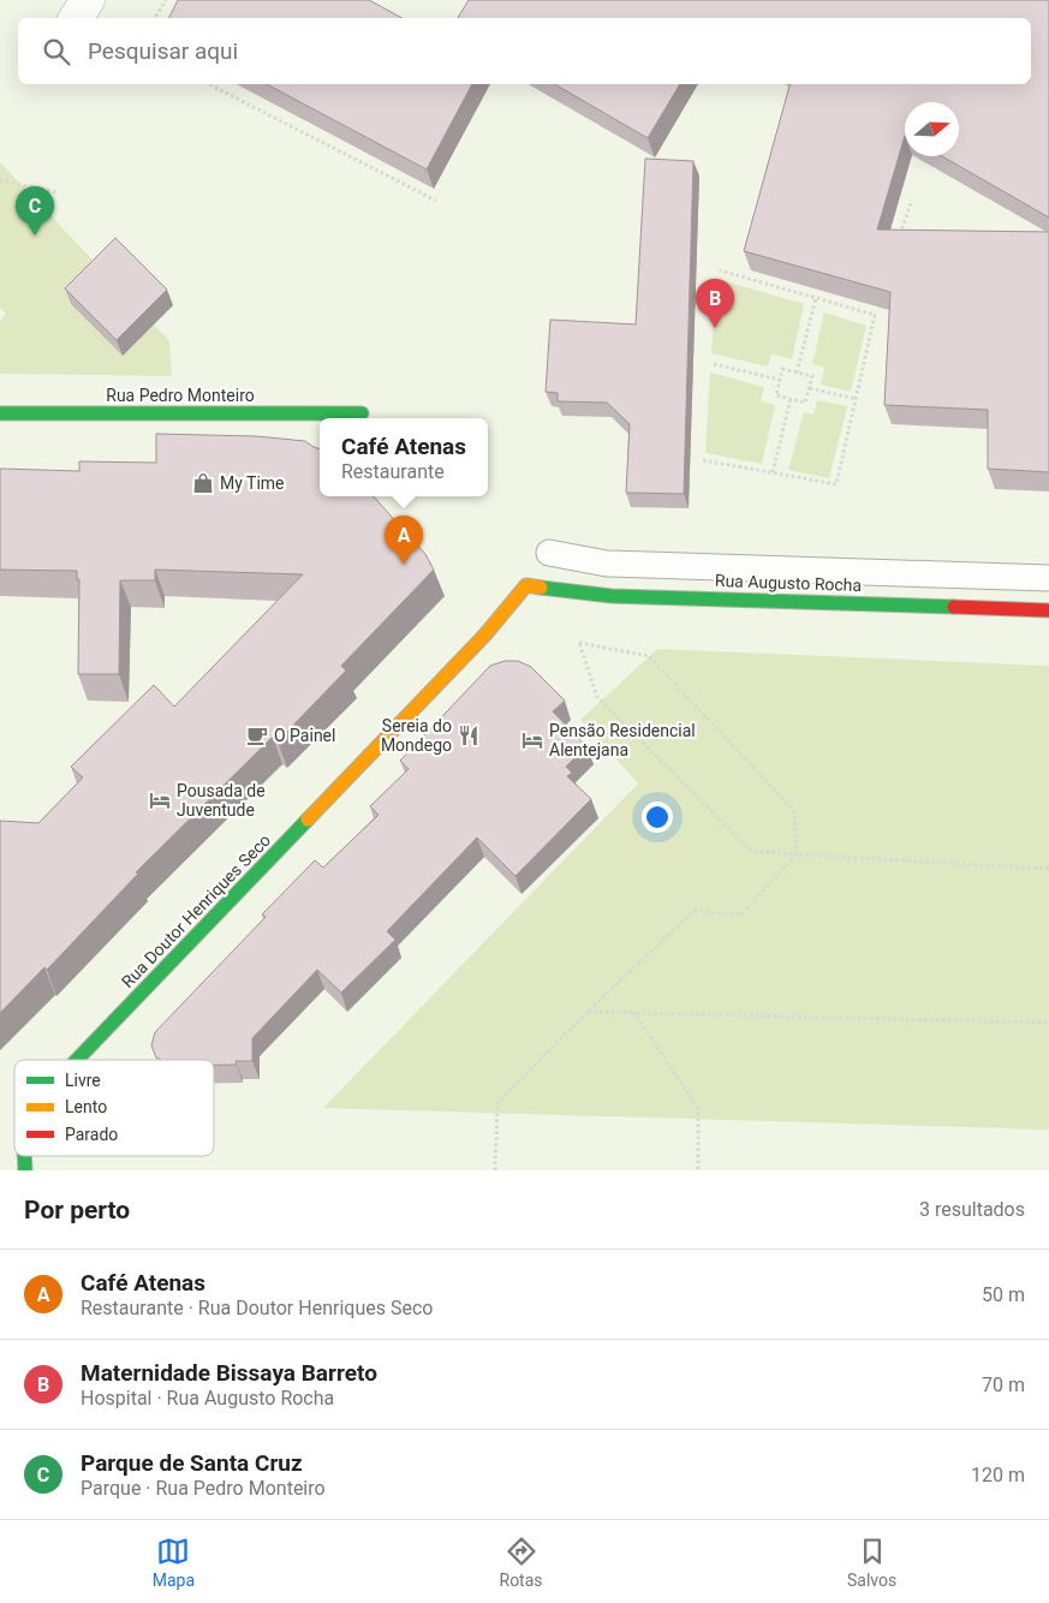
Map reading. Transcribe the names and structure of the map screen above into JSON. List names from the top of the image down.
{
  "streets": {
    "street": ["Rua Pedro Monteiro", "Rua Augusto Rocha", "Rua Doutor Henriques Seco"]
  },
  "crossings": [
    ["Rua Augusto Rocha", "Rua Doutor Henriques Seco"]
  ],
  "places": {
    "shop": ["My Time"],
    "cafe": ["O Painel"],
    "restaurant": ["Sereia do Mondego"],
    "hotel": ["Pensão Residencial Alentejana", "Pousada de Juventude"]
  },
  "legend": ["Livre", "Lento", "Parado"],
  "north": "right",
  "page": {
    "search": "Pesquisar aqui",
    "pins": ["C", "B", "A"],
    "popup": ["Café Atenas", "Restaurante"],
    "heading": ["Por perto", "3 resultados"],
    "list": [
      {
        "mark": "A",
        "name": "Café Atenas",
        "note": "Restaurante · Rua Doutor Henriques Seco",
        "value": "50 m"
      },
      {
        "mark": "B",
        "name": "Maternidade Bissaya Barreto",
        "note": "Hospital · Rua Augusto Rocha",
        "value": "70 m"
      },
      {
        "mark": "C",
        "name": "Parque de Santa Cruz",
        "note": "Parque · Rua Pedro Monteiro",
        "value": "120 m"
      }
    ],
    "nav": ["Mapa", "Rotas", "Salvos"]
  }
}
